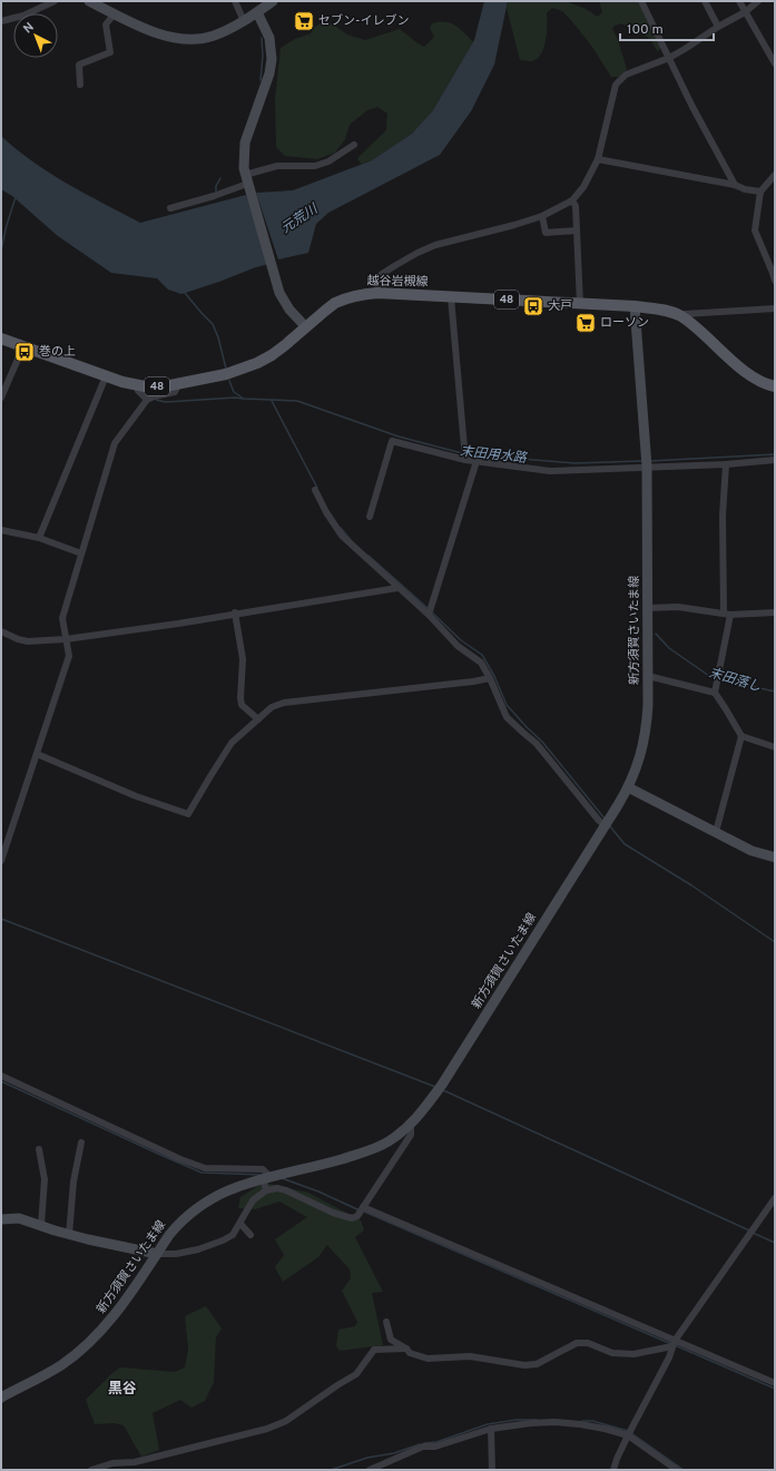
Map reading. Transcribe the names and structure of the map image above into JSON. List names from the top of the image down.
{
  "streets": {
    "main road": ["越谷岩槻線", "48", "新方須賀さいたま線"]
  },
  "crossings": [
    ["越谷岩槻線", "新方須賀さいたま線"]
  ],
  "districts": ["黒谷"],
  "water": ["元荒川", "末田用水路", "末田落し"],
  "places": {
    "supermarket": ["セブン-イレブン", "ローソン"],
    "bus stop": ["大戸", "巻の上"]
  },
  "scale_bar": "100 m",
  "north": "top left"
}
